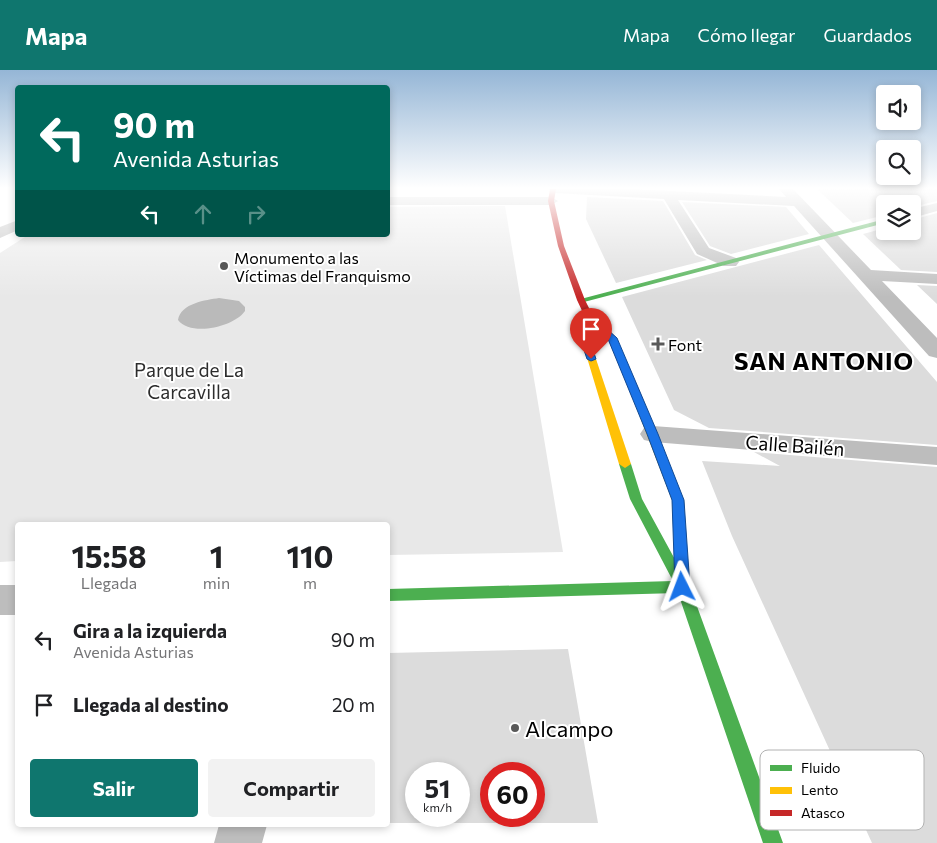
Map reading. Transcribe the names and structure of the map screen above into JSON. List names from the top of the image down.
{
  "streets": {
    "street": ["Calle Bailén"]
  },
  "districts": ["SAN ANTONIO"],
  "parks": ["Parque de La Carcavilla"],
  "places": {
    "other": ["Monumento a las Víctimas del Franquismo", "Alcampo"],
    "health": ["Font"]
  },
  "legend": ["Fluido", "Lento", "Atasco"],
  "page": {
    "header": "Mapa",
    "nav": ["Mapa", "Cómo llegar", "Guardados"],
    "turn": ["90 m", "Avenida Asturias"],
    "eta": [
      "15:58",
      "Llegada",
      "1",
      "min",
      "110",
      "m"
    ],
    "list": [
      {
        "name": "Gira a la izquierda",
        "note": "Avenida Asturias",
        "value": "90 m"
      },
      {
        "name": "Llegada al destino",
        "value": "20 m"
      }
    ],
    "buttons": ["Salir", "Compartir"],
    "speed": "51 km/h",
    "limit": "60"
  }
}
